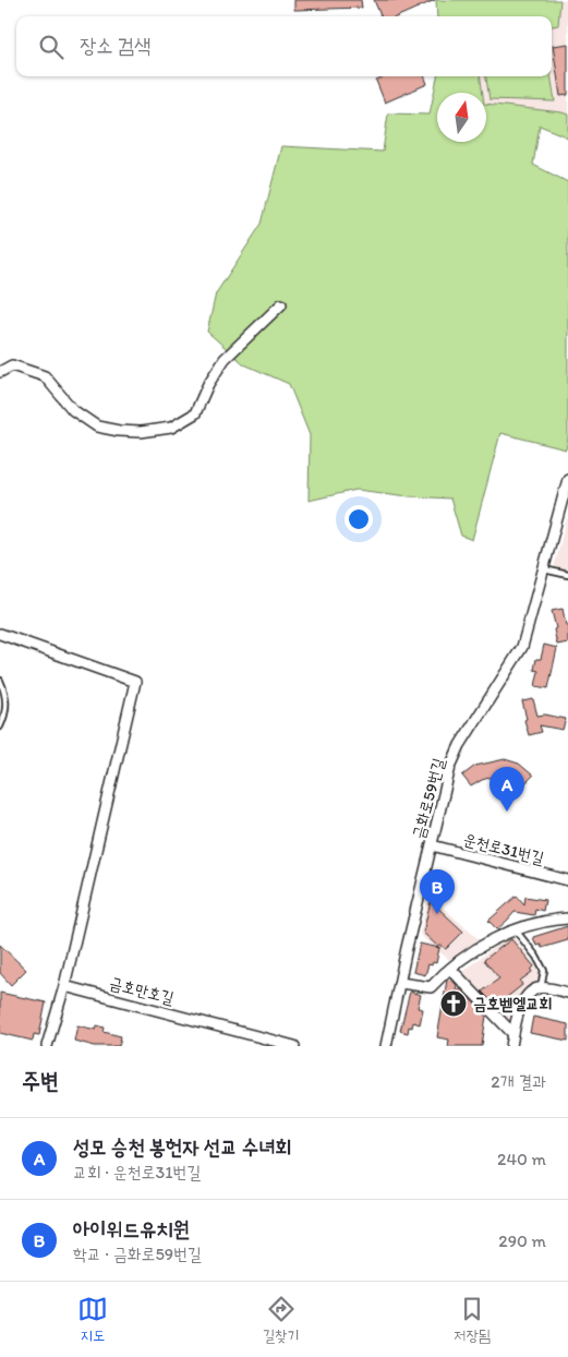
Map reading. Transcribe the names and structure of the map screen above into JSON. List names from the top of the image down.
{
  "streets": {
    "street": ["금화로59번길", "운천로31번길", "금호만호길"]
  },
  "crossings": [
    ["금화로59번길", "운천로31번길"]
  ],
  "places": {
    "church": ["금호벧엘교회"]
  },
  "north": "top",
  "page": {
    "search": "장소 검색",
    "pins": ["A", "B"],
    "heading": ["주변", "2개 결과"],
    "list": [
      {
        "mark": "A",
        "name": "성모 승천 봉헌자 선교 수녀회",
        "note": "교회 · 운천로31번길",
        "value": "240 m"
      },
      {
        "mark": "B",
        "name": "아이위드유치원",
        "note": "학교 · 금화로59번길",
        "value": "290 m"
      }
    ],
    "nav": ["지도", "길찾기", "저장됨"]
  }
}
